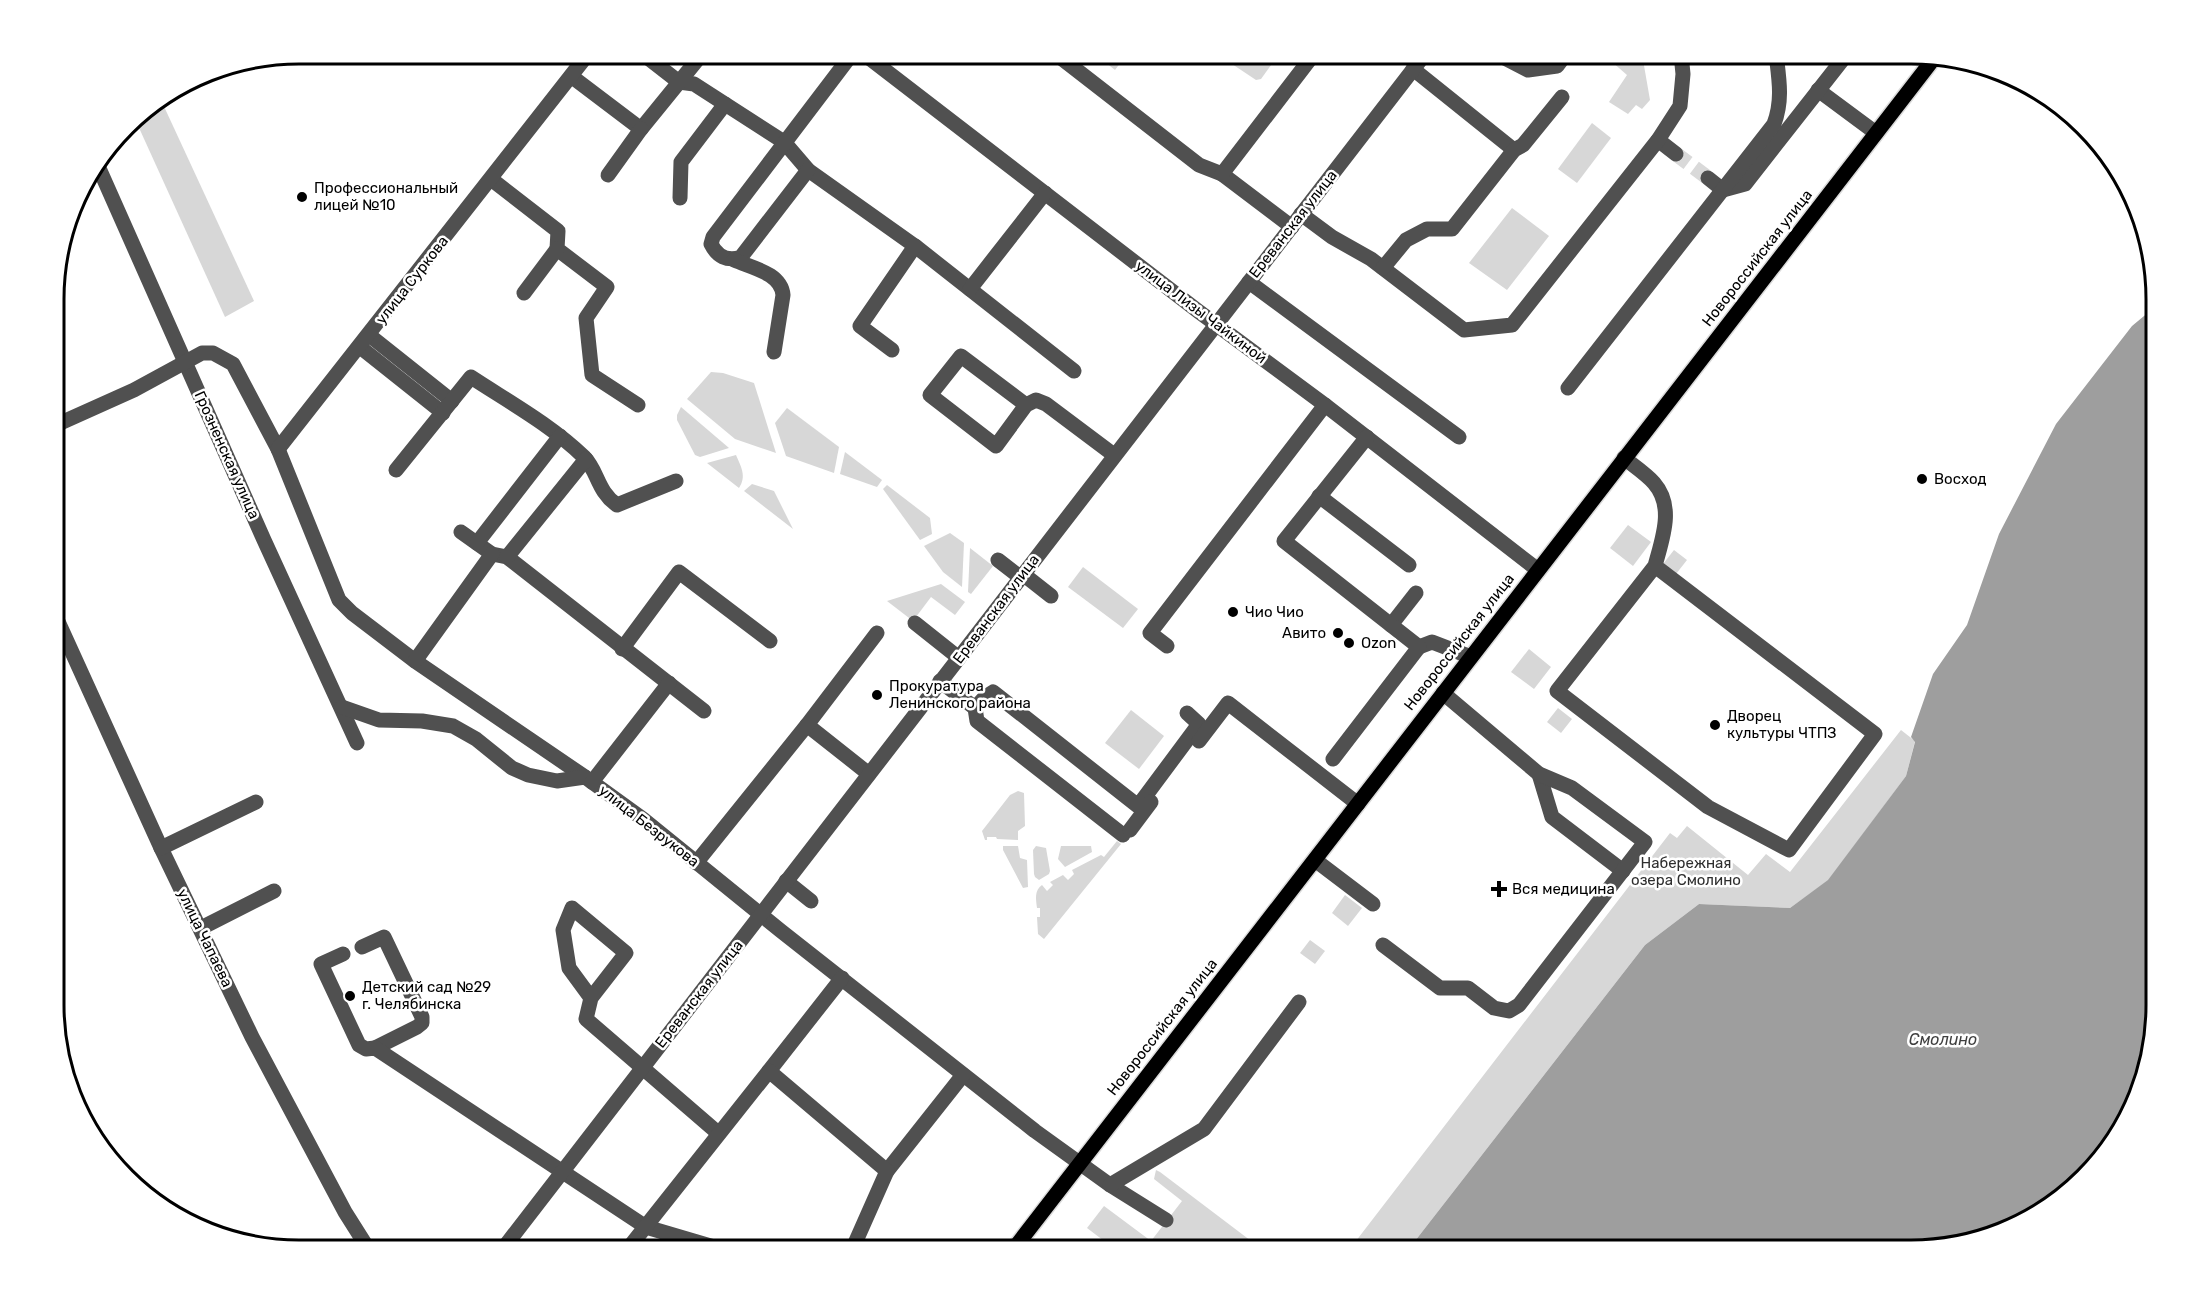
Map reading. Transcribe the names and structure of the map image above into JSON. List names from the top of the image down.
{
  "streets": {
    "main road": ["Новороссийская улица"],
    "street": [
      "Ереванская улица",
      "улица Суркова",
      "улица Лизы Чайкиной",
      "Грозненская улица",
      "улица Безрукова",
      "улица Чапаева"
    ]
  },
  "crossings": [
    ["Ереванская улица", "улица Лизы Чайкиной"],
    ["Ереванская улица", "улица Безрукова"],
    ["Новороссийская улица", "улица Лизы Чайкиной"],
    ["Новороссийская улица", "улица Безрукова"],
    ["улица Суркова", "улица Безрукова"],
    ["Грозненская улица", "улица Безрукова"]
  ],
  "water": ["Смолино"],
  "parks": ["Набережная озера Смолино"],
  "places": {
    "other": [
      "Профессиональный лицей №10",
      "Восход",
      "Чио Чио",
      "Авито",
      "Ozon",
      "Прокуратура Ленинского района",
      "Дворец культуры ЧТПЗ",
      "Детский сад №29 г. Челябинска"
    ],
    "health": ["Вся медицина"]
  }
}
